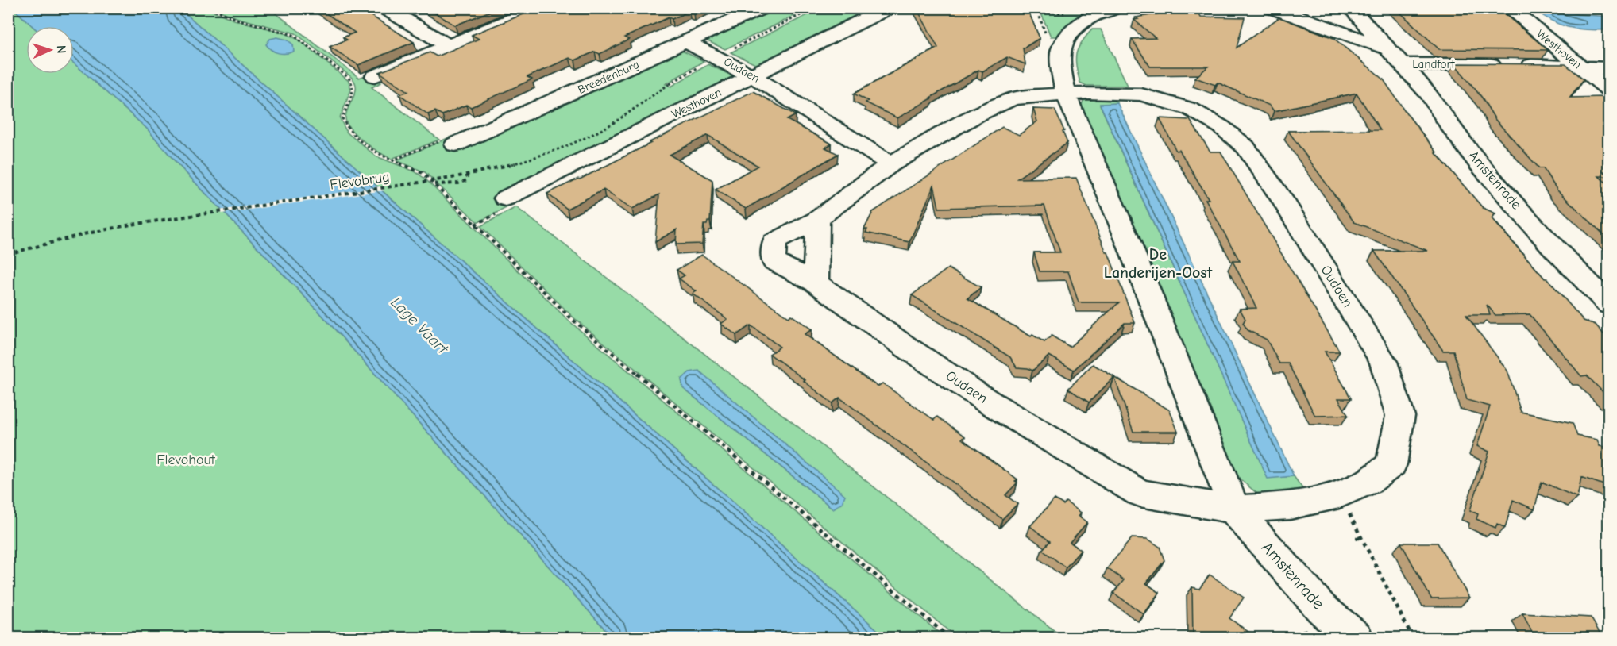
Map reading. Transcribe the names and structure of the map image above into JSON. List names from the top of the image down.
{
  "streets": {
    "street": [
      "Westhoven",
      "Landfort",
      "Oudaen",
      "Breedenburg",
      "Amstenrade"
    ],
    "path": ["Flevobrug"]
  },
  "crossings": [
    ["Westhoven", "Landfort"],
    ["Westhoven", "Oudaen"],
    ["Landfort", "Amstenrade"],
    ["Oudaen", "Breedenburg"],
    ["Oudaen", "Amstenrade"]
  ],
  "districts": ["De Landerijen-Oost"],
  "water": ["Lage Vaart"],
  "parks": ["Flevohout"],
  "north": "right"
}
